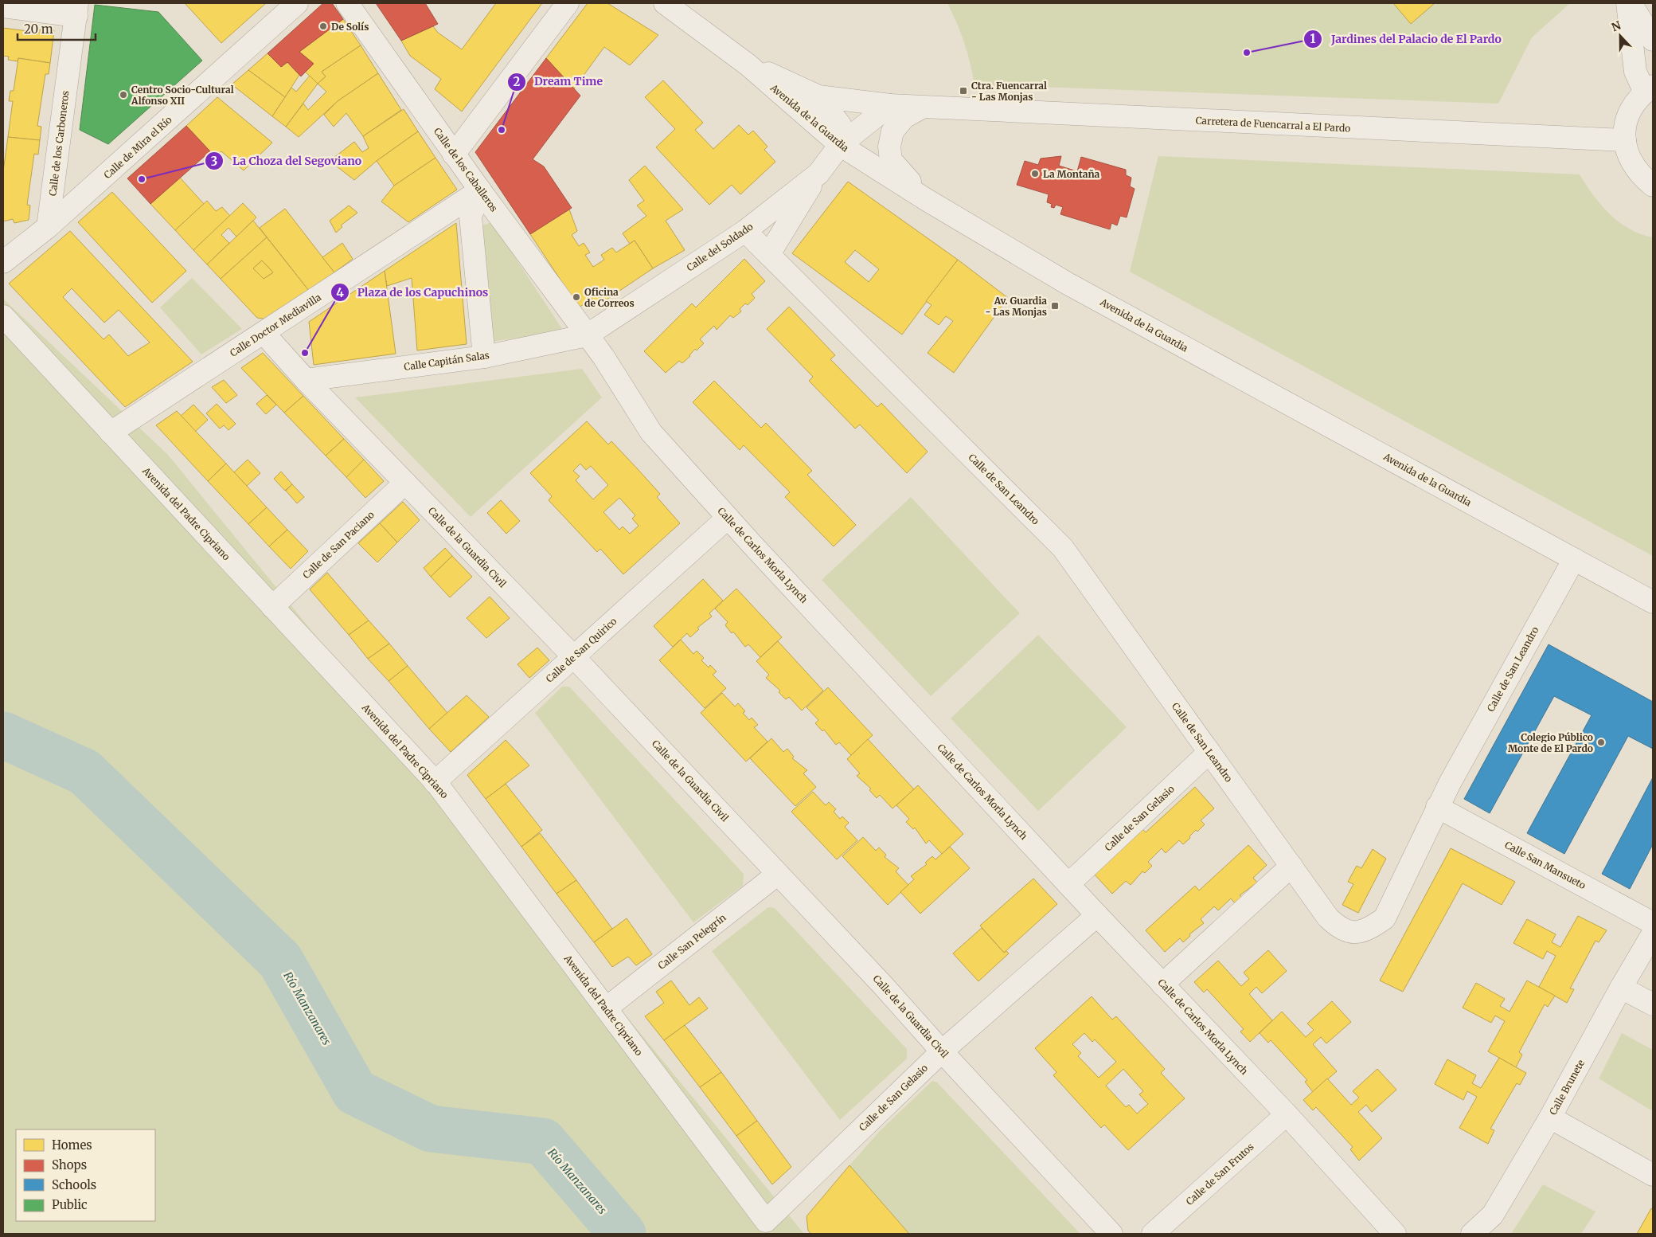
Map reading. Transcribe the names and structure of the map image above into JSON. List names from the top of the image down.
{
  "streets": {
    "street": [
      "Avenida de la Guardia",
      "Carretera de Fuencarral a El Pardo",
      "Calle de los Carboneros",
      "Calle de Mira el Río",
      "Calle de los Caballeros",
      "Calle del Soldado",
      "Calle Doctor Mediavilla",
      "Calle Capitán Salas",
      "Calle de San Leandro",
      "Avenida del Padre Cipriano",
      "Calle de San Paciano",
      "Calle de la Guardia Civil",
      "Calle de Carlos Morla Lynch",
      "Calle de San Quirico",
      "Calle de San Gelasio",
      "Calle San Mansueto",
      "Calle San Pelegrín",
      "Calle Brunete",
      "Calle de San Frutos"
    ]
  },
  "crossings": [
    ["Avenida de la Guardia", "Carretera de Fuencarral a El Pardo"],
    ["Avenida de la Guardia", "Calle del Soldado"],
    ["Avenida de la Guardia", "Calle de San Leandro"],
    ["Calle de los Carboneros", "Calle de Mira el Río"],
    ["Calle de los Caballeros", "Calle del Soldado"],
    ["Calle de los Caballeros", "Calle Doctor Mediavilla"],
    ["Calle de los Caballeros", "Calle Capitán Salas"],
    ["Calle de los Caballeros", "Calle de Carlos Morla Lynch"],
    ["Calle del Soldado", "Calle Capitán Salas"],
    ["Calle del Soldado", "Calle de San Leandro"],
    ["Calle del Soldado", "Calle de Carlos Morla Lynch"],
    ["Calle Doctor Mediavilla", "Avenida del Padre Cipriano"],
    ["Calle Doctor Mediavilla", "Calle de la Guardia Civil"],
    ["Calle Capitán Salas", "Calle de la Guardia Civil"],
    ["Calle Capitán Salas", "Calle de Carlos Morla Lynch"],
    ["Calle de San Leandro", "Calle de San Gelasio"],
    ["Calle de San Leandro", "Calle San Mansueto"],
    ["Avenida del Padre Cipriano", "Calle de San Paciano"],
    ["Avenida del Padre Cipriano", "Calle de San Quirico"],
    ["Avenida del Padre Cipriano", "Calle de San Gelasio"],
    ["Avenida del Padre Cipriano", "Calle San Pelegrín"],
    ["Calle de San Paciano", "Calle de la Guardia Civil"],
    ["Calle de la Guardia Civil", "Calle de San Quirico"],
    ["Calle de la Guardia Civil", "Calle de San Gelasio"],
    ["Calle de la Guardia Civil", "Calle San Pelegrín"],
    ["Calle de Carlos Morla Lynch", "Calle de San Quirico"],
    ["Calle de Carlos Morla Lynch", "Calle de San Gelasio"],
    ["Calle de Carlos Morla Lynch", "Calle de San Frutos"]
  ],
  "water": ["Río Manzanares"],
  "places": {
    "other": [
      "De Solís",
      "Jardines del Palacio de El Pardo",
      "Centro Socio-Cultural Alfonso XII",
      "Dream Time",
      "La Montaña",
      "La Choza del Segoviano",
      "Oficina de Correos",
      "Plaza de los Capuchinos",
      "Colegio Público Monte de El Pardo"
    ],
    "transit": ["Ctra. Fuencarral - Las Monjas", "Av. Guardia - Las Monjas"]
  },
  "legend": [
    "Homes",
    "Shops",
    "Schools",
    "Public"
  ],
  "scale_bar": "20 m",
  "north": "top"
}
